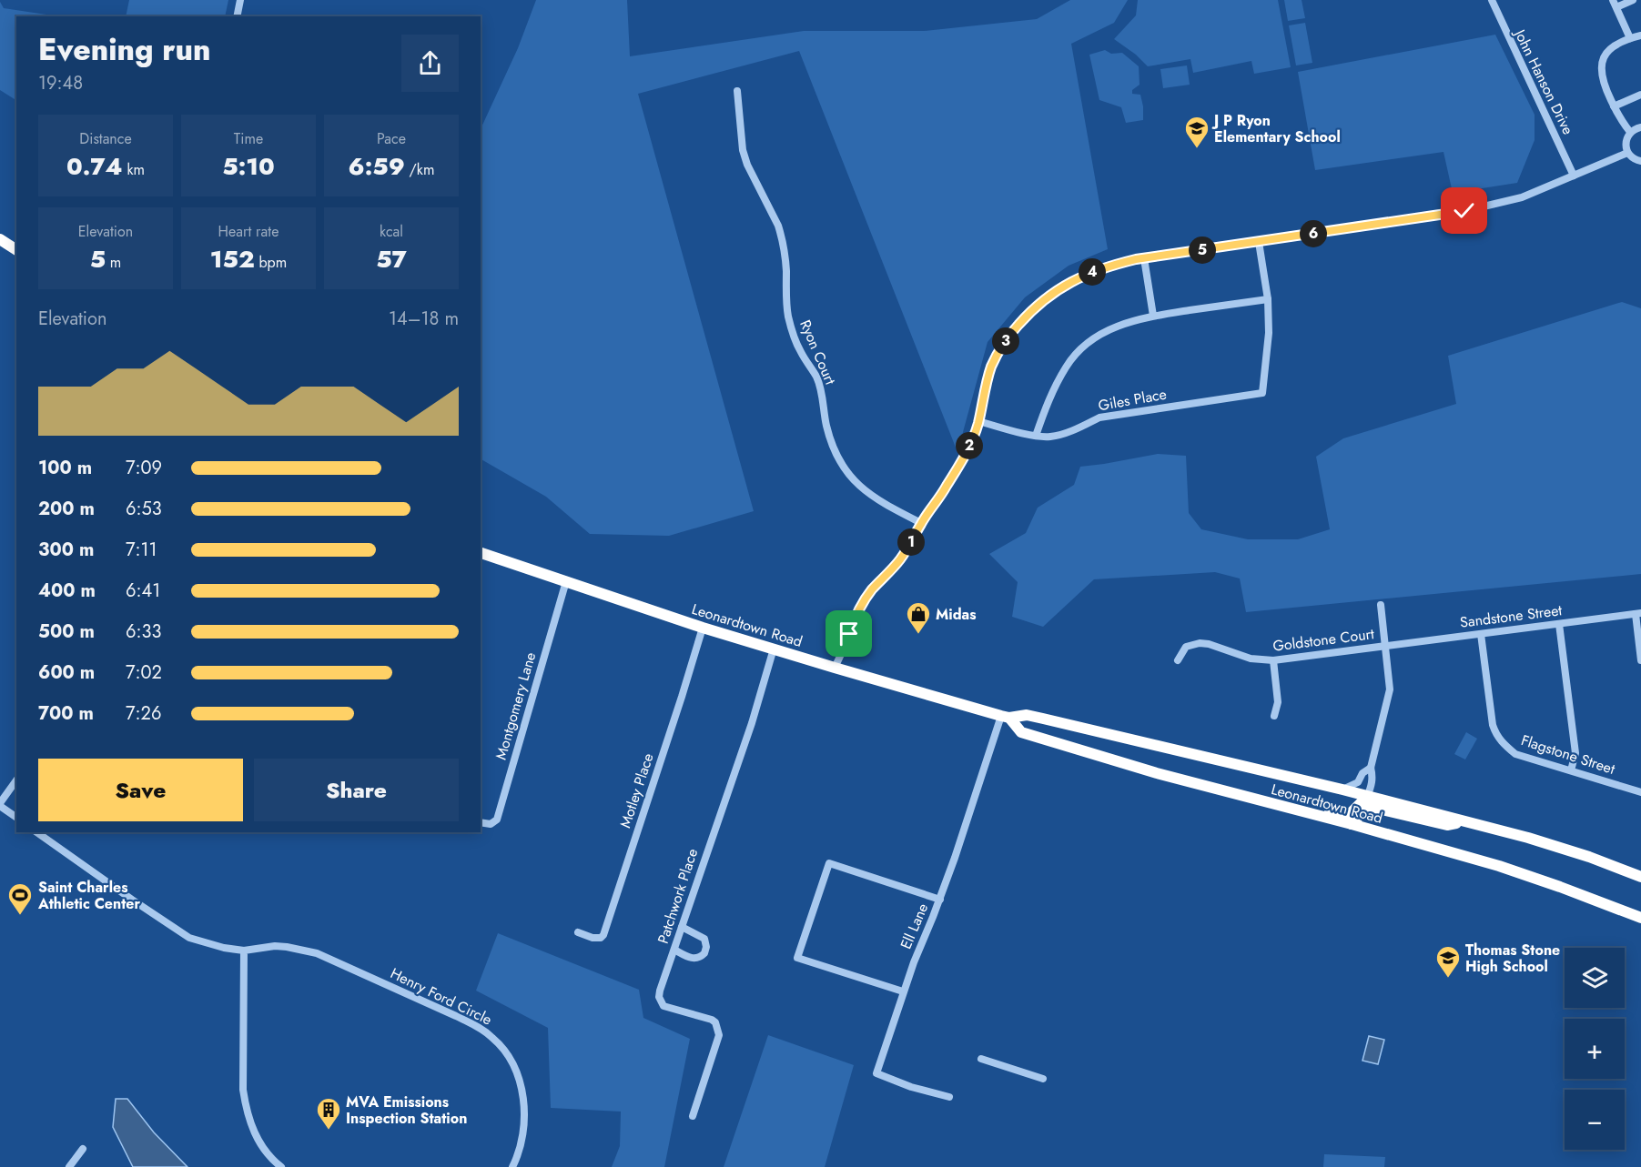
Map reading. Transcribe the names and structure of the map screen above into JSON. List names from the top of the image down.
{
  "streets": {
    "highway": ["Leonardtown Road"],
    "street": [
      "John Hanson Drive",
      "Ryon Court",
      "Giles Place",
      "Sandstone Street",
      "Goldstone Court",
      "Montgomery Lane",
      "Flagstone Street",
      "Motley Place",
      "Patchwork Place",
      "Ell Lane",
      "Henry Ford Circle"
    ]
  },
  "crossings": [
    ["Sandstone Street", "Goldstone Court"],
    ["Sandstone Street", "Flagstone Street"],
    ["Leonardtown Road", "Montgomery Lane"],
    ["Leonardtown Road", "Motley Place"],
    ["Leonardtown Road", "Patchwork Place"],
    ["Leonardtown Road", "Ell Lane"]
  ],
  "places": {
    "school or university": ["J P Ryon Elementary School", "Thomas Stone High School"],
    "shop": ["Midas"],
    "sports": ["Saint Charles Athletic Center"],
    "building": ["MVA Emissions Inspection Station"]
  },
  "page": {
    "heading": ["Evening run", "19:48"],
    "stats": [
      ["Distance", "0.74 km"],
      ["Time", "5:10"],
      ["Pace", "6:59 /km"],
      ["Elevation", "5 m"],
      ["Heart rate", "152 bpm"],
      ["kcal", "57"]
    ],
    "pins": [
      "6",
      "5",
      "4",
      "3",
      "2",
      "1"
    ],
    "chart": ["Elevation", "14–18 m"],
    "list": [
      {
        "name": "100 m",
        "note": "7:09"
      },
      {
        "name": "200 m",
        "note": "6:53"
      },
      {
        "name": "300 m",
        "note": "7:11"
      },
      {
        "name": "400 m",
        "note": "6:41"
      },
      {
        "name": "500 m",
        "note": "6:33"
      },
      {
        "name": "600 m",
        "note": "7:02"
      },
      {
        "name": "700 m",
        "note": "7:26"
      }
    ],
    "buttons": ["Save", "Share"],
    "map_buttons": ["+", "−"]
  }
}
